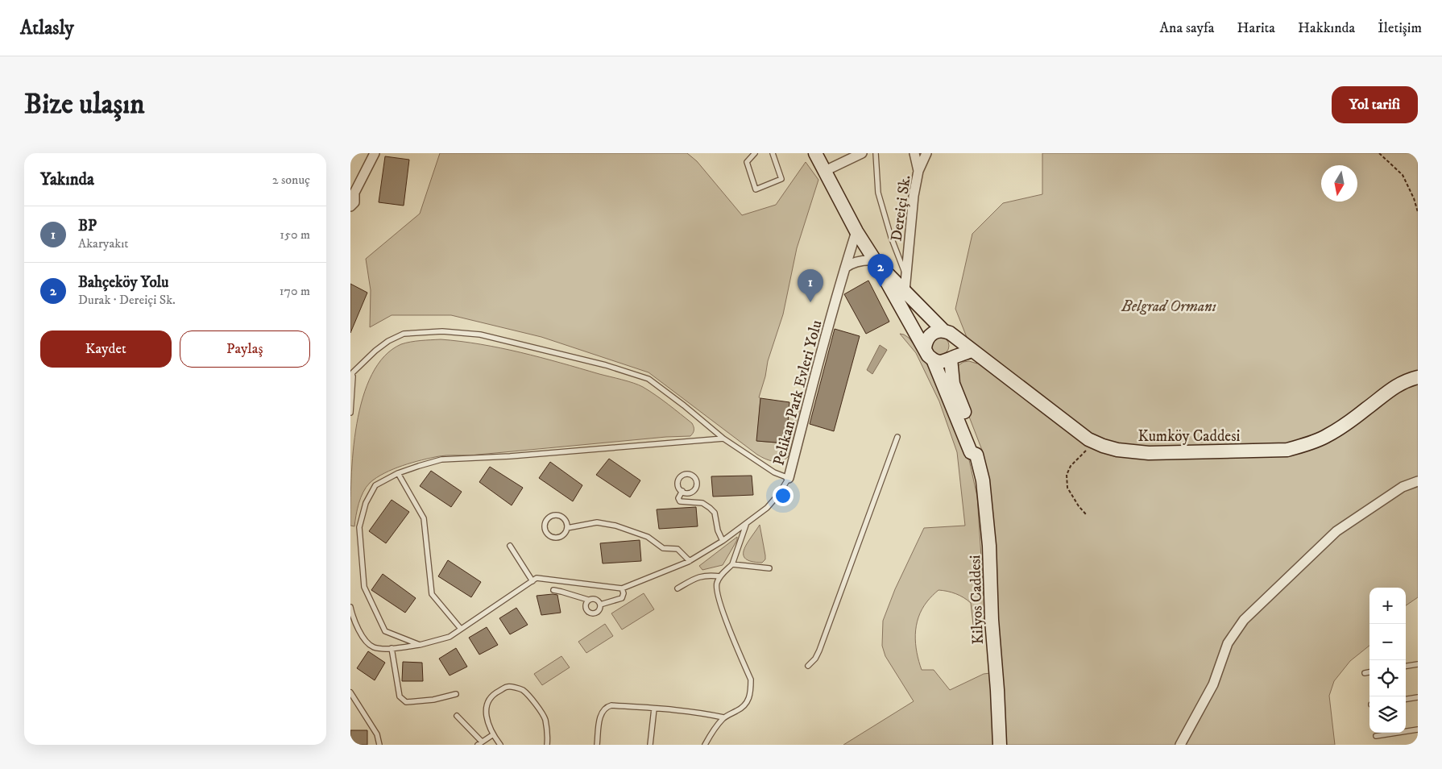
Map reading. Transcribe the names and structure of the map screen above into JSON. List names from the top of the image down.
{
  "streets": {
    "street": [
      "Dereiçi Sk.",
      "Pelikan Park Evleri Yolu",
      "Kumköy Caddesi",
      "Kilyos Caddesi"
    ]
  },
  "crossings": [
    ["Dereiçi Sk.", "Kumköy Caddesi"]
  ],
  "parks": ["Belgrad Ormanı"],
  "north": "bottom",
  "page": {
    "header": "Atlasly",
    "nav": [
      "Ana sayfa",
      "Harita",
      "Hakkında",
      "İletişim"
    ],
    "buttons": [
      "Yol tarifi",
      ["Kaydet", "Paylaş"]
    ],
    "title": "Bize ulaşın",
    "heading": ["Yakında", "2 sonuç"],
    "list": [
      {
        "mark": "1",
        "name": "BP",
        "note": "Akaryakıt",
        "value": "150 m"
      },
      {
        "mark": "2",
        "name": "Bahçeköy Yolu",
        "note": "Durak · Dereiçi Sk.",
        "value": "170 m"
      }
    ],
    "pins": ["2", "1"],
    "map_buttons": ["+", "−"]
  }
}
